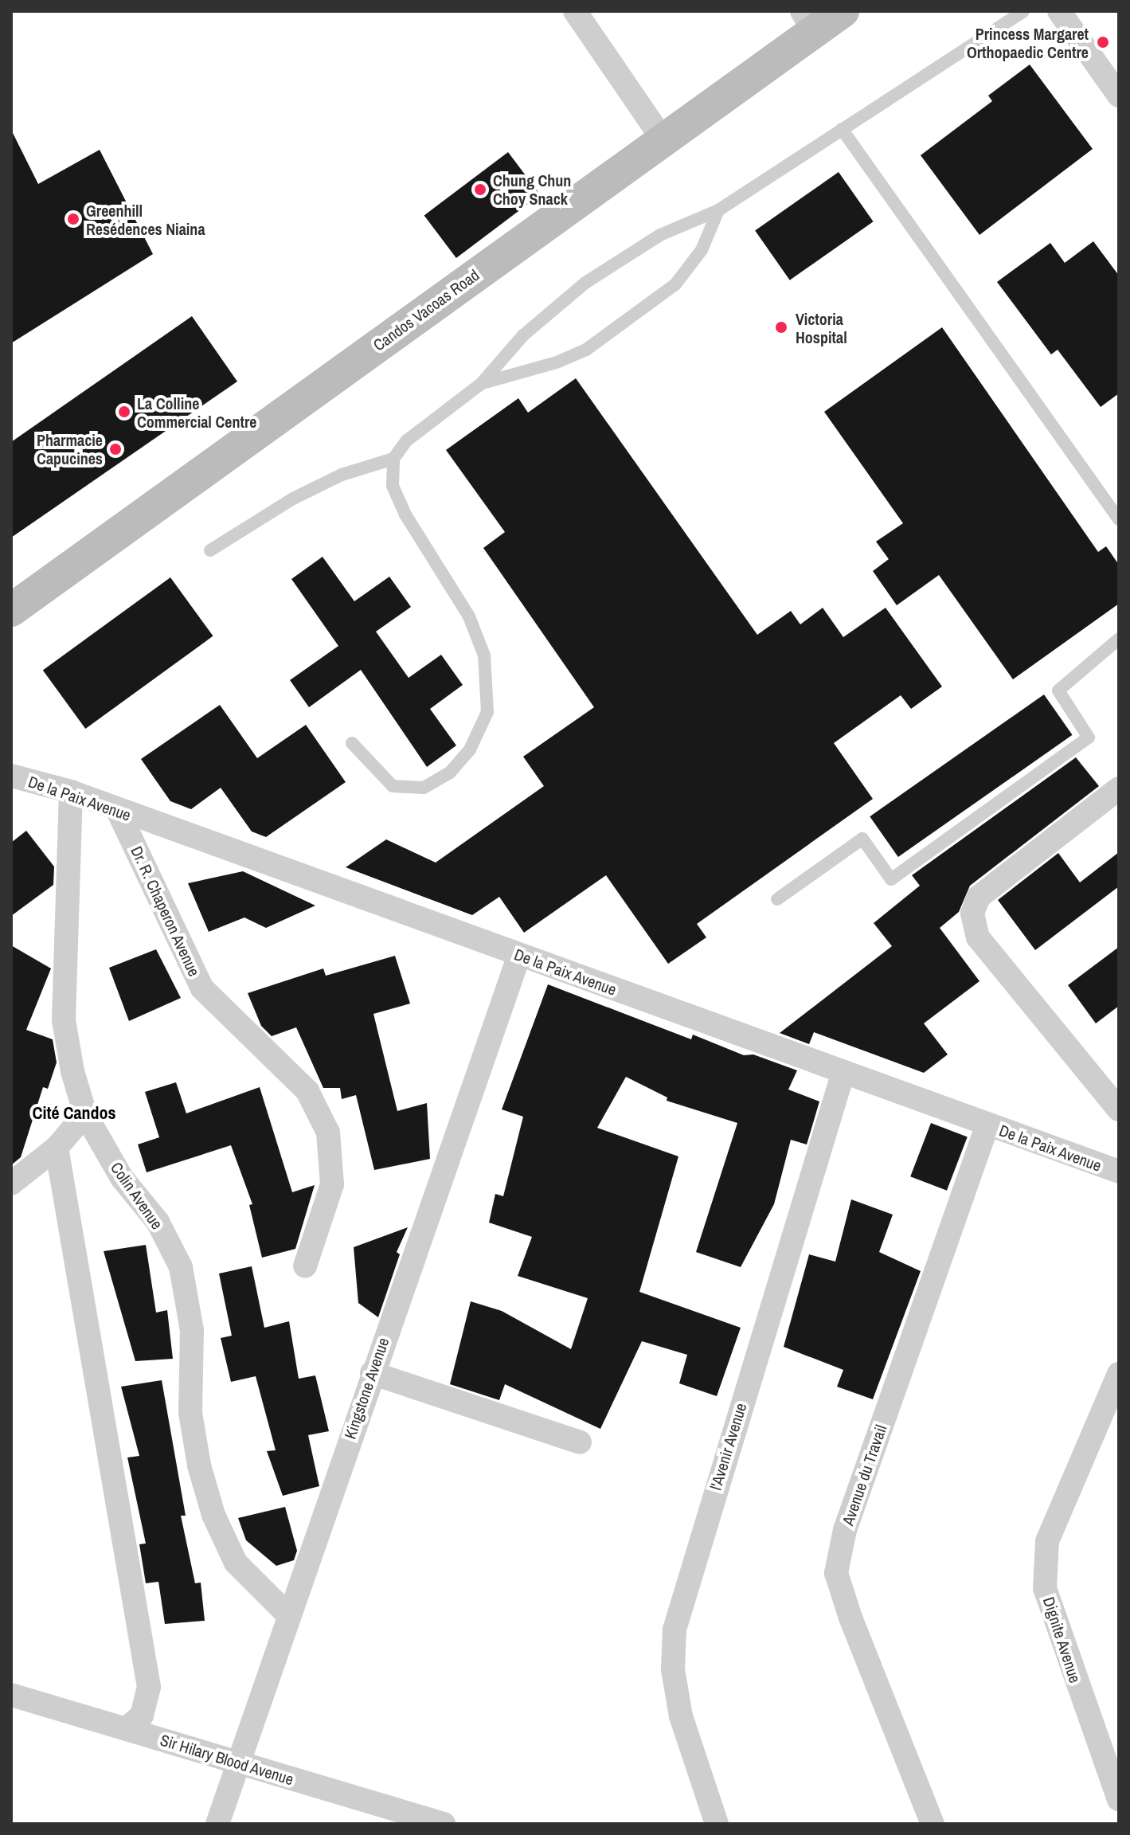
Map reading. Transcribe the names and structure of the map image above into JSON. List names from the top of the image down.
{
  "streets": {
    "main road": ["Candos Vacoas Road"],
    "street": [
      "De la Paix Avenue",
      "Dr. R. Chaperon Avenue",
      "Colin Avenue",
      "Kingstone Avenue",
      "l'Avenir Avenue",
      "Avenue du Travail",
      "Dignite Avenue",
      "Sir Hilary Blood Avenue"
    ]
  },
  "crossings": [
    ["De la Paix Avenue", "Dr. R. Chaperon Avenue"],
    ["De la Paix Avenue", "Colin Avenue"],
    ["De la Paix Avenue", "Kingstone Avenue"],
    ["De la Paix Avenue", "l'Avenir Avenue"],
    ["De la Paix Avenue", "Avenue du Travail"],
    ["Colin Avenue", "Kingstone Avenue"],
    ["Kingstone Avenue", "Sir Hilary Blood Avenue"]
  ],
  "districts": ["Cité Candos"],
  "places": [
    "Princess Margaret Orthopaedic Centre",
    "Chung Chun Choy Snack",
    "Greenhill Resédences Niaina",
    "Victoria Hospital",
    "La Colline Commercial Centre",
    "Pharmacie Capucines"
  ]
}
